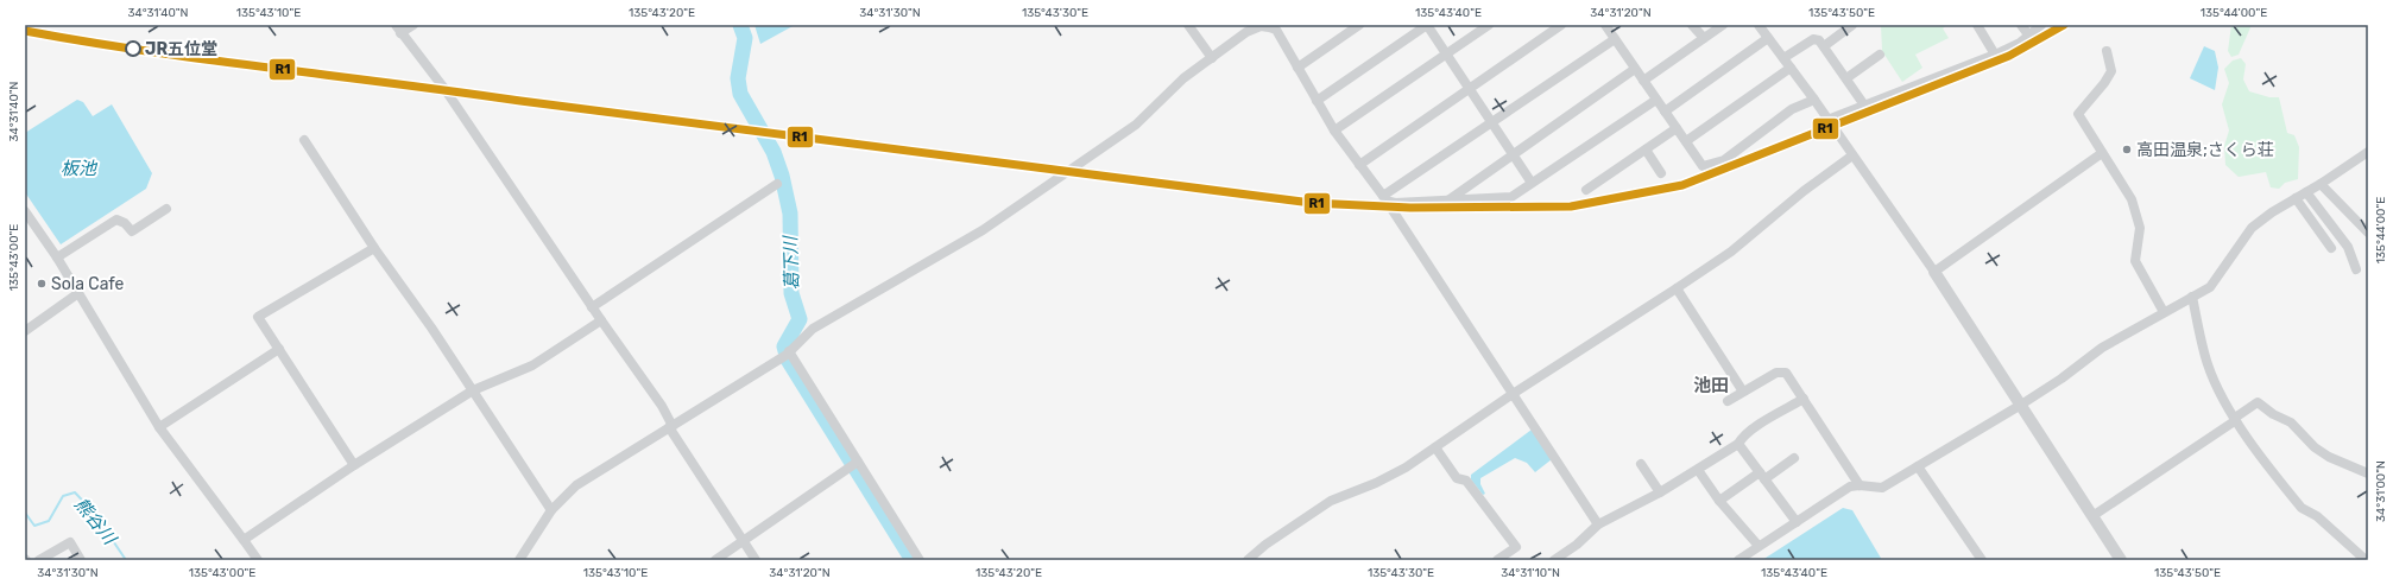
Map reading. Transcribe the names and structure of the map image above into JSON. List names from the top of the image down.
{
  "districts": ["池田"],
  "water": ["板池", "葛下川", "熊谷川"],
  "places": ["JR五位堂", "高田温泉;さくら荘", "Sola Cafe"],
  "lines": ["transit line R1"],
  "coordinates": [
    "34°31'40\"N",
    "135°43'10\"E",
    "135°43'20\"E",
    "34°31'30\"N",
    "135°43'30\"E",
    "135°43'40\"E",
    "34°31'20\"N",
    "135°43'50\"E",
    "135°44'00\"E",
    "135°43'00\"E",
    "34°31'00\"N",
    "34°31'10\"N"
  ]
}
